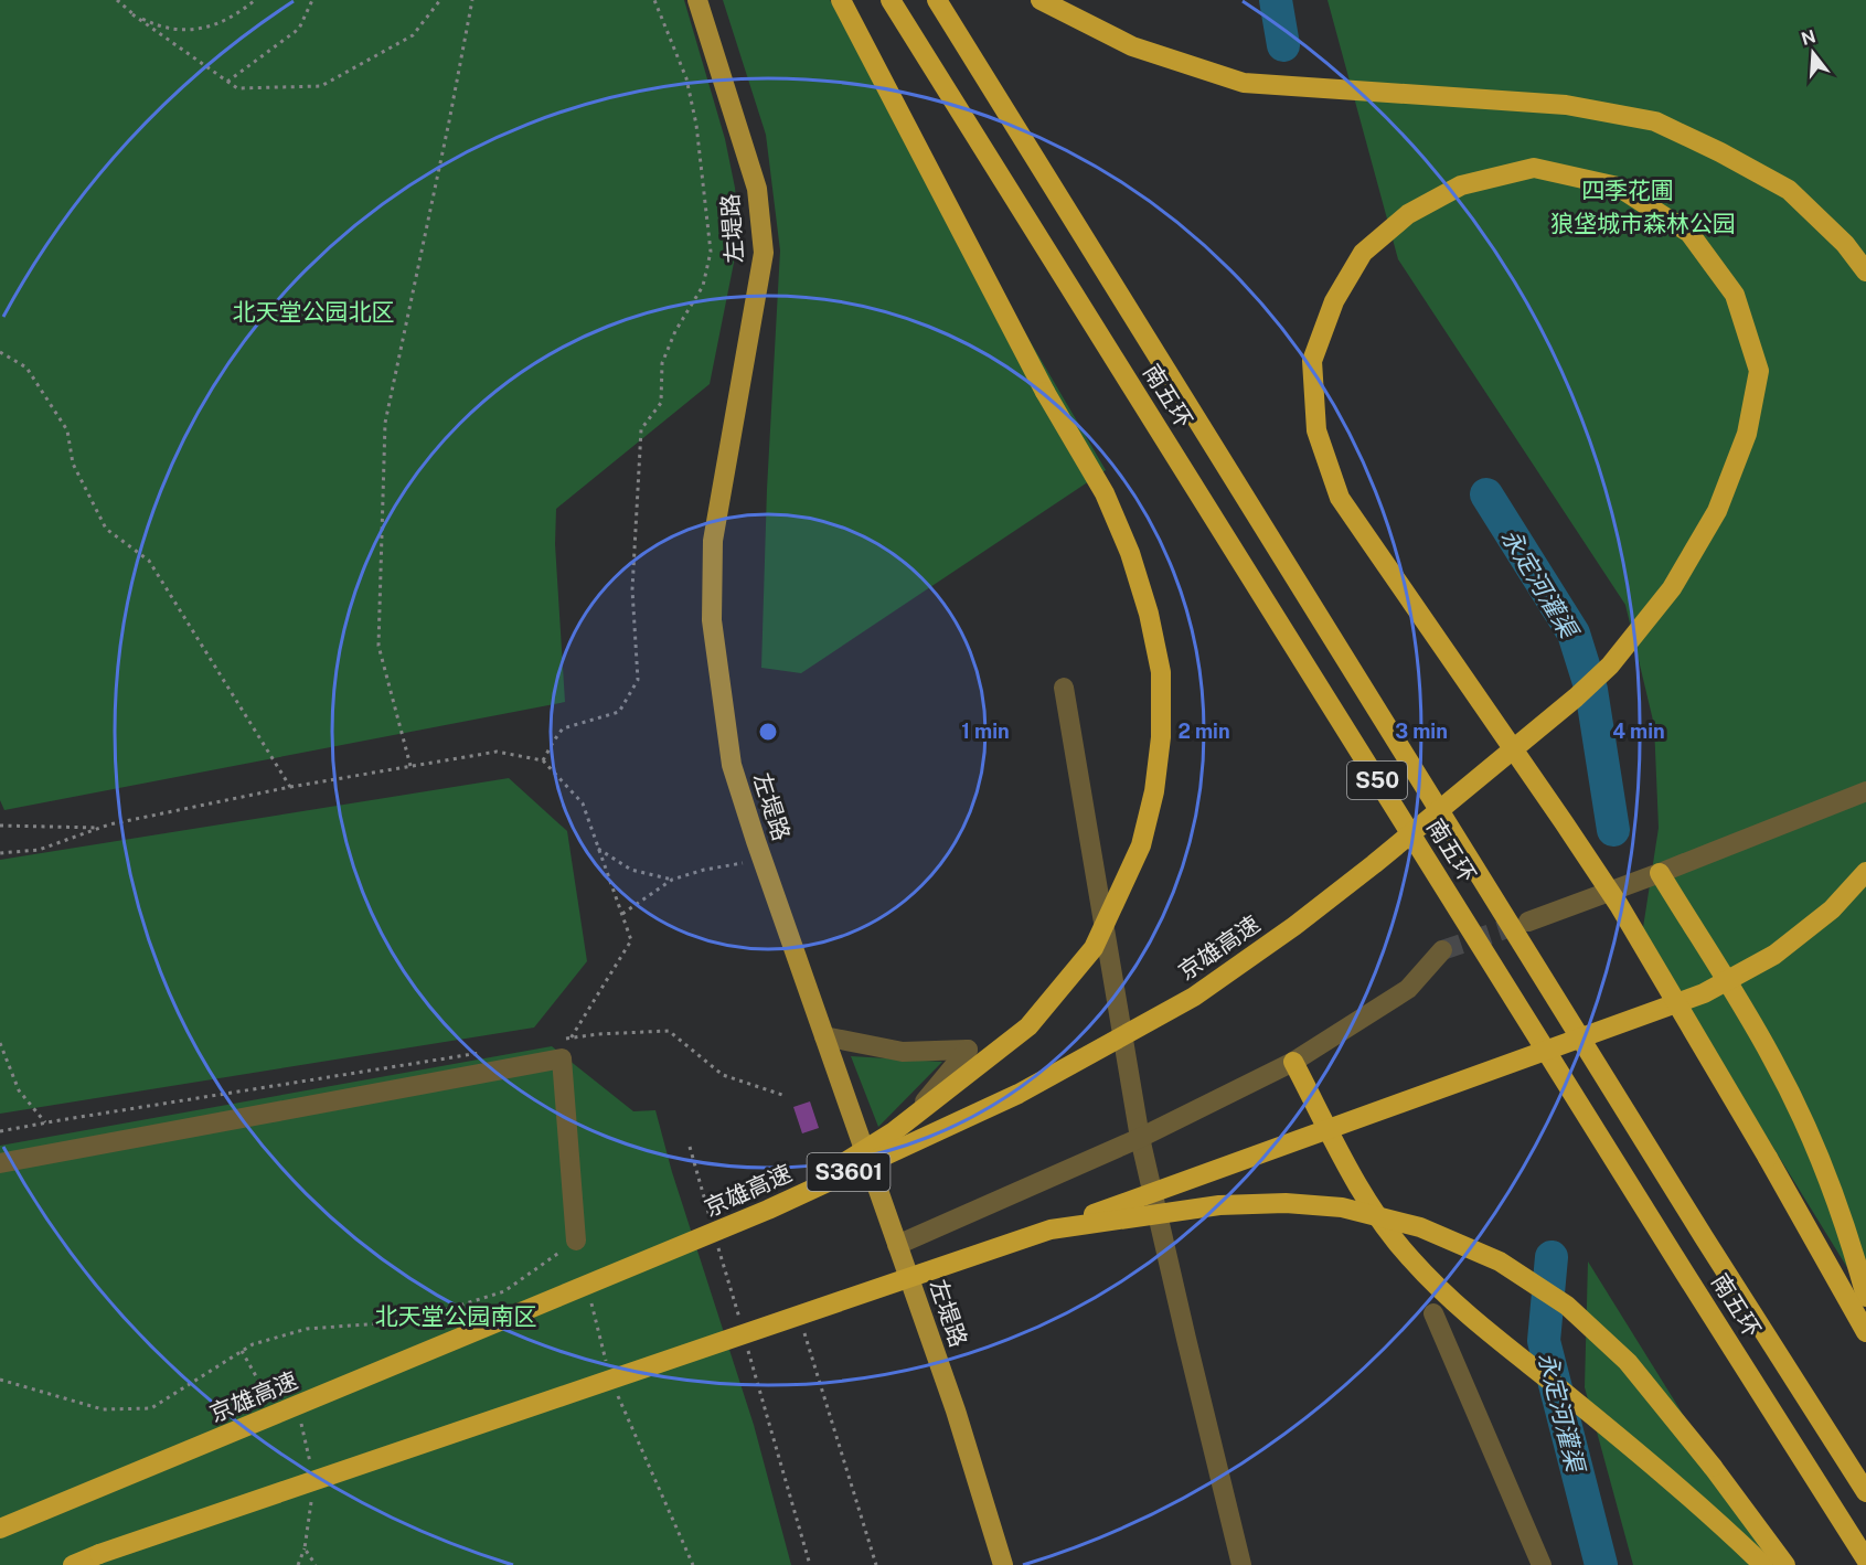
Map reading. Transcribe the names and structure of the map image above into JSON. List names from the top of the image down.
{
  "streets": {
    "highway": [
      "南五环",
      "S50",
      "京雄高速",
      "S3601"
    ],
    "main road": ["左堤路"]
  },
  "water": ["永定河灌渠"],
  "parks": [
    "四季花圃",
    "狼垡城市森林公园",
    "北天堂公园北区",
    "北天堂公园南区"
  ],
  "north": "top",
  "rings": [
    "1 min",
    "2 min",
    "3 min",
    "4 min"
  ]
}
